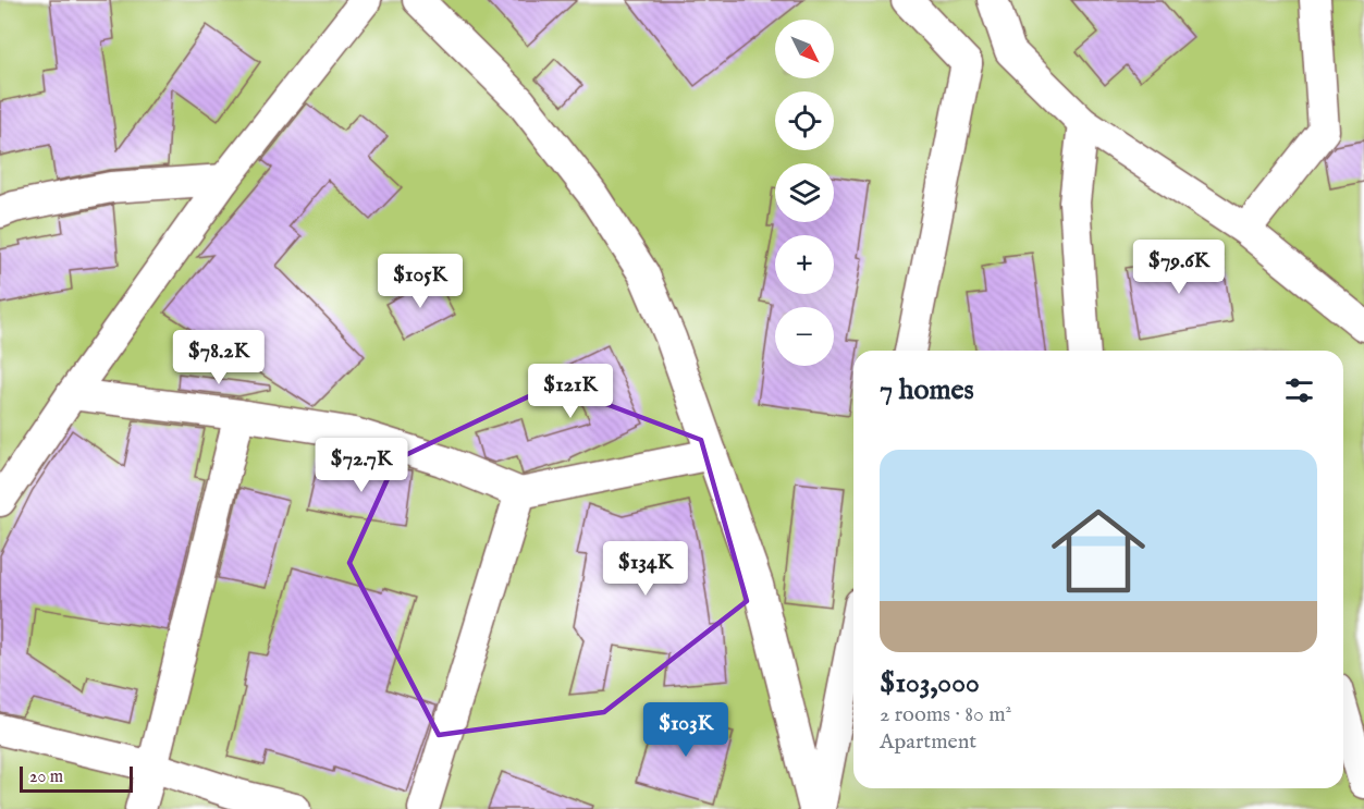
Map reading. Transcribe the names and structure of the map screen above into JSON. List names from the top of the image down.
{
  "scale_bar": "20 m",
  "north": "bottom right",
  "page": {
    "map_buttons": ["+", "−"],
    "price": [
      "$79.6K",
      "$105K",
      "$78.2K",
      "$121K",
      "$72.7K",
      "$134K",
      "$103K"
    ],
    "heading": "7 homes",
    "list": [
      {
        "name": "$103,000",
        "note": "2 rooms · 80 m² · Apartment"
      }
    ],
    "scale": "20 m"
  }
}
